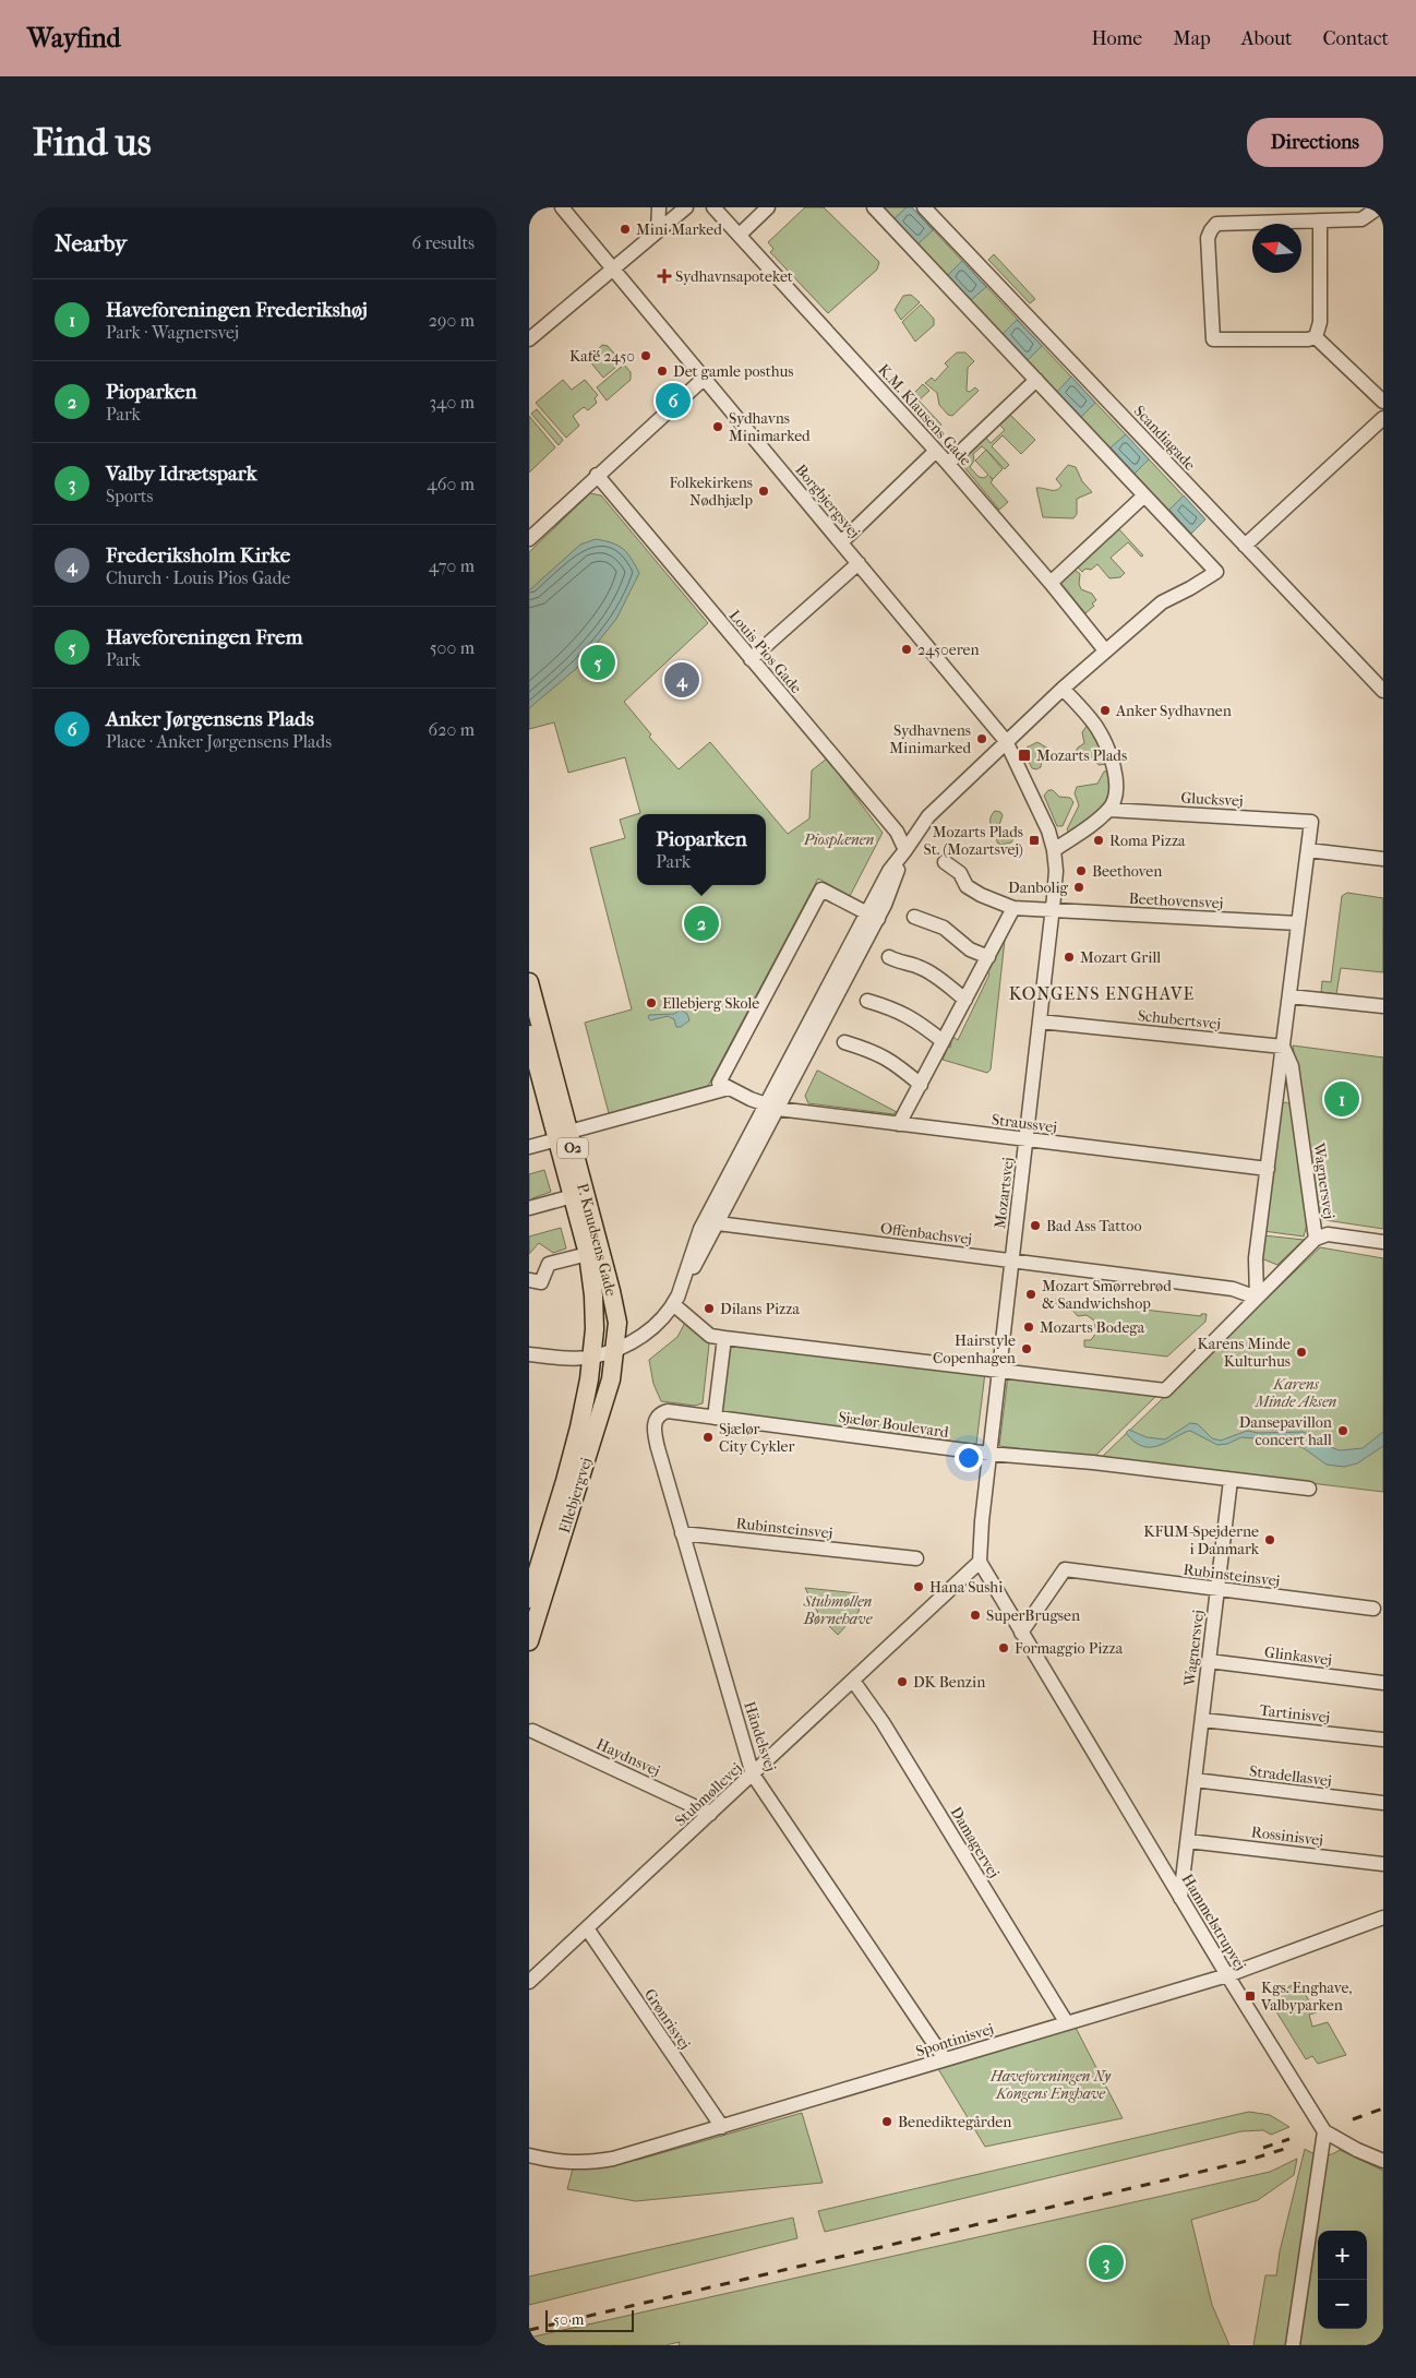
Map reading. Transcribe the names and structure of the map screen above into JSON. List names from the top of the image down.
{
  "streets": {
    "main road": ["O2", "P. Knudsens Gade", "Ellebjergvej"],
    "street": [
      "K.M. Klausens Gade",
      "Scandiagade",
      "Borgbjergsvej",
      "Louis Pios Gade",
      "Glucksvej",
      "Beethovensvej",
      "Schubertsvej",
      "Straussvej",
      "Wagnersvej",
      "Mozartsvej",
      "Offenbachsvej",
      "Sjælør Boulevard",
      "Rubinsteinsvej",
      "Glinkasvej",
      "Tartinisvej",
      "Händelsvej",
      "Haydnsvej",
      "Stradellasvej",
      "Stubmøllevej",
      "Rossinisvej",
      "Damagervej",
      "Hammelstrupvej",
      "Grønrisvej",
      "Spontinisvej"
    ]
  },
  "crossings": [
    ["Glucksvej", "Wagnersvej"],
    ["Beethovensvej", "Wagnersvej"],
    ["Beethovensvej", "Mozartsvej"],
    ["Schubertsvej", "Wagnersvej"],
    ["Schubertsvej", "Mozartsvej"],
    ["Straussvej", "Wagnersvej"],
    ["Straussvej", "Mozartsvej"],
    ["Wagnersvej", "Mozartsvej"],
    ["Wagnersvej", "Offenbachsvej"],
    ["Wagnersvej", "Sjælør Boulevard"],
    ["Wagnersvej", "Rubinsteinsvej"],
    ["Wagnersvej", "Glinkasvej"],
    ["Wagnersvej", "Tartinisvej"],
    ["Wagnersvej", "Stradellasvej"],
    ["Wagnersvej", "Rossinisvej"],
    ["Wagnersvej", "Hammelstrupvej"],
    ["Mozartsvej", "Offenbachsvej"],
    ["Mozartsvej", "Sjælør Boulevard"],
    ["Mozartsvej", "Stubmøllevej"],
    ["Mozartsvej", "Hammelstrupvej"],
    ["P. Knudsens Gade", "Ellebjergvej"],
    ["Sjælør Boulevard", "Händelsvej"],
    ["Rubinsteinsvej", "Händelsvej"],
    ["Rubinsteinsvej", "Hammelstrupvej"],
    ["Händelsvej", "Stubmøllevej"],
    ["Händelsvej", "Spontinisvej"],
    ["Haydnsvej", "Stubmøllevej"],
    ["Stubmøllevej", "Damagervej"],
    ["Stubmøllevej", "Hammelstrupvej"],
    ["Stubmøllevej", "Grønrisvej"],
    ["Damagervej", "Spontinisvej"],
    ["Hammelstrupvej", "Spontinisvej"],
    ["Grønrisvej", "Spontinisvej"]
  ],
  "districts": ["KONGENS ENGHAVE"],
  "parks": [
    "Piosplænen",
    "Karens Minde Aksen",
    "Stubmøllen Børnehave",
    "Haveforeningen Ny Kongens Enghave"
  ],
  "places": {
    "other": [
      "Mini Marked",
      "Kafé 2450",
      "Det gamle posthus",
      "Sydhavns Minimarked",
      "Folkekirkens Nødhjælp",
      "2450eren",
      "Anker Sydhavnen",
      "Sydhavnens Minimarked",
      "Roma Pizza",
      "Beethoven",
      "Danbolig",
      "Mozart Grill",
      "Ellebjerg Skole",
      "Bad Ass Tattoo",
      "Mozart Smørrebrød & Sandwichshop",
      "Dilans Pizza",
      "Mozarts Bodega",
      "Hairstyle Copenhagen",
      "Karens Minde Kulturhus",
      "Dansepavillon concert hall",
      "Sjælør City Cykler",
      "KFUM-Spejderne i Danmark",
      "Hana Sushi",
      "SuperBrugsen",
      "Formaggio Pizza",
      "DK Benzin",
      "Benediktegården"
    ],
    "health": ["Sydhavnsapoteket"],
    "transit": ["Mozarts Plads", "Mozarts Plads St. (Mozartsvej)", "Kgs. Enghave, Valbyparken"]
  },
  "scale_bar": "50 m",
  "north": "left",
  "page": {
    "header": "Wayfind",
    "nav": [
      "Home",
      "Map",
      "About",
      "Contact"
    ],
    "buttons": "Directions",
    "title": "Find us",
    "heading": ["Nearby", "6 results"],
    "list": [
      {
        "mark": "1",
        "name": "Haveforeningen Frederikshøj",
        "note": "Park · Wagnersvej",
        "value": "290 m"
      },
      {
        "mark": "2",
        "name": "Pioparken",
        "note": "Park",
        "value": "340 m"
      },
      {
        "mark": "3",
        "name": "Valby Idrætspark",
        "note": "Sports",
        "value": "460 m"
      },
      {
        "mark": "4",
        "name": "Frederiksholm Kirke",
        "note": "Church · Louis Pios Gade",
        "value": "470 m"
      },
      {
        "mark": "5",
        "name": "Haveforeningen Frem",
        "note": "Park",
        "value": "500 m"
      },
      {
        "mark": "6",
        "name": "Anker Jørgensens Plads",
        "note": "Place · Anker Jørgensens Plads",
        "value": "620 m"
      }
    ],
    "pins": [
      "6",
      "5",
      "4",
      "2",
      "1",
      "3"
    ],
    "popup": ["Pioparken", "Park"],
    "map_buttons": ["+", "−"],
    "scale": "50 m"
  }
}
